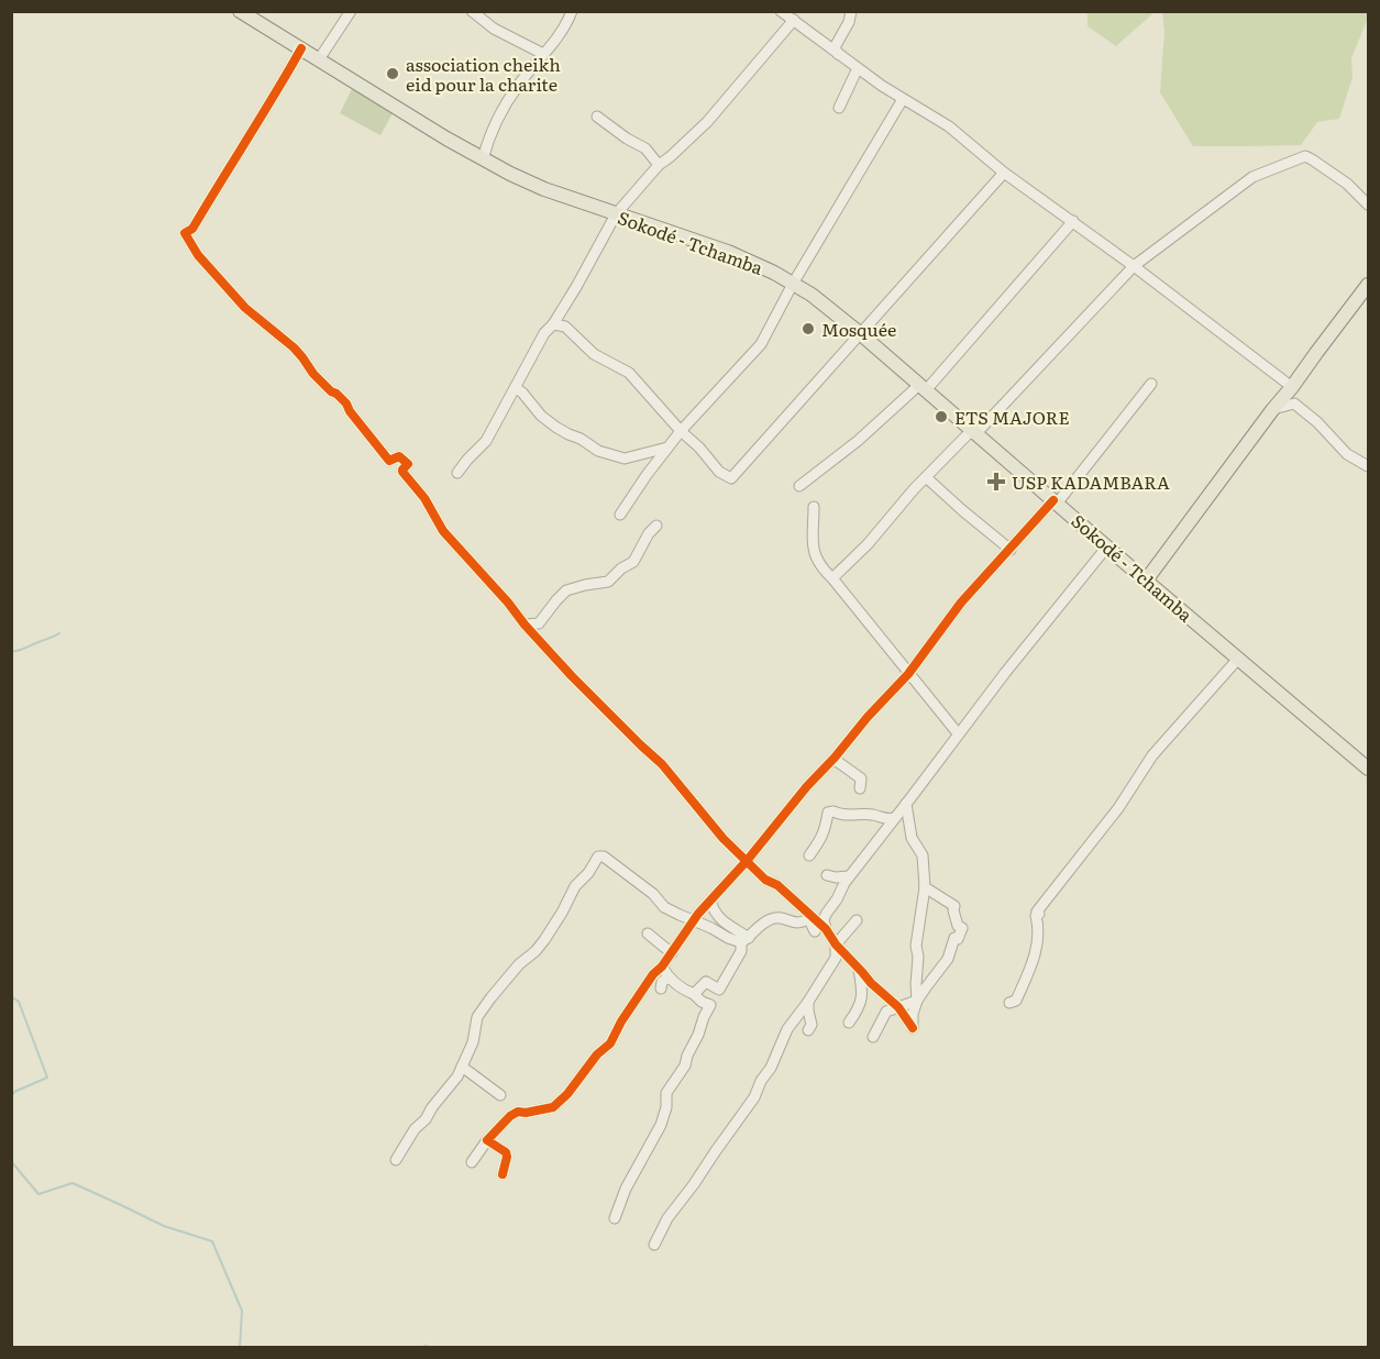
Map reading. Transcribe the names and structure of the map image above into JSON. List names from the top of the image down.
{
  "streets": {
    "main road": ["Sokodé - Tchamba"]
  },
  "places": {
    "other": ["association cheikh eid pour la charite", "Mosquée", "ETS MAJORE"],
    "health": ["USP KADAMBARA"]
  }
}
